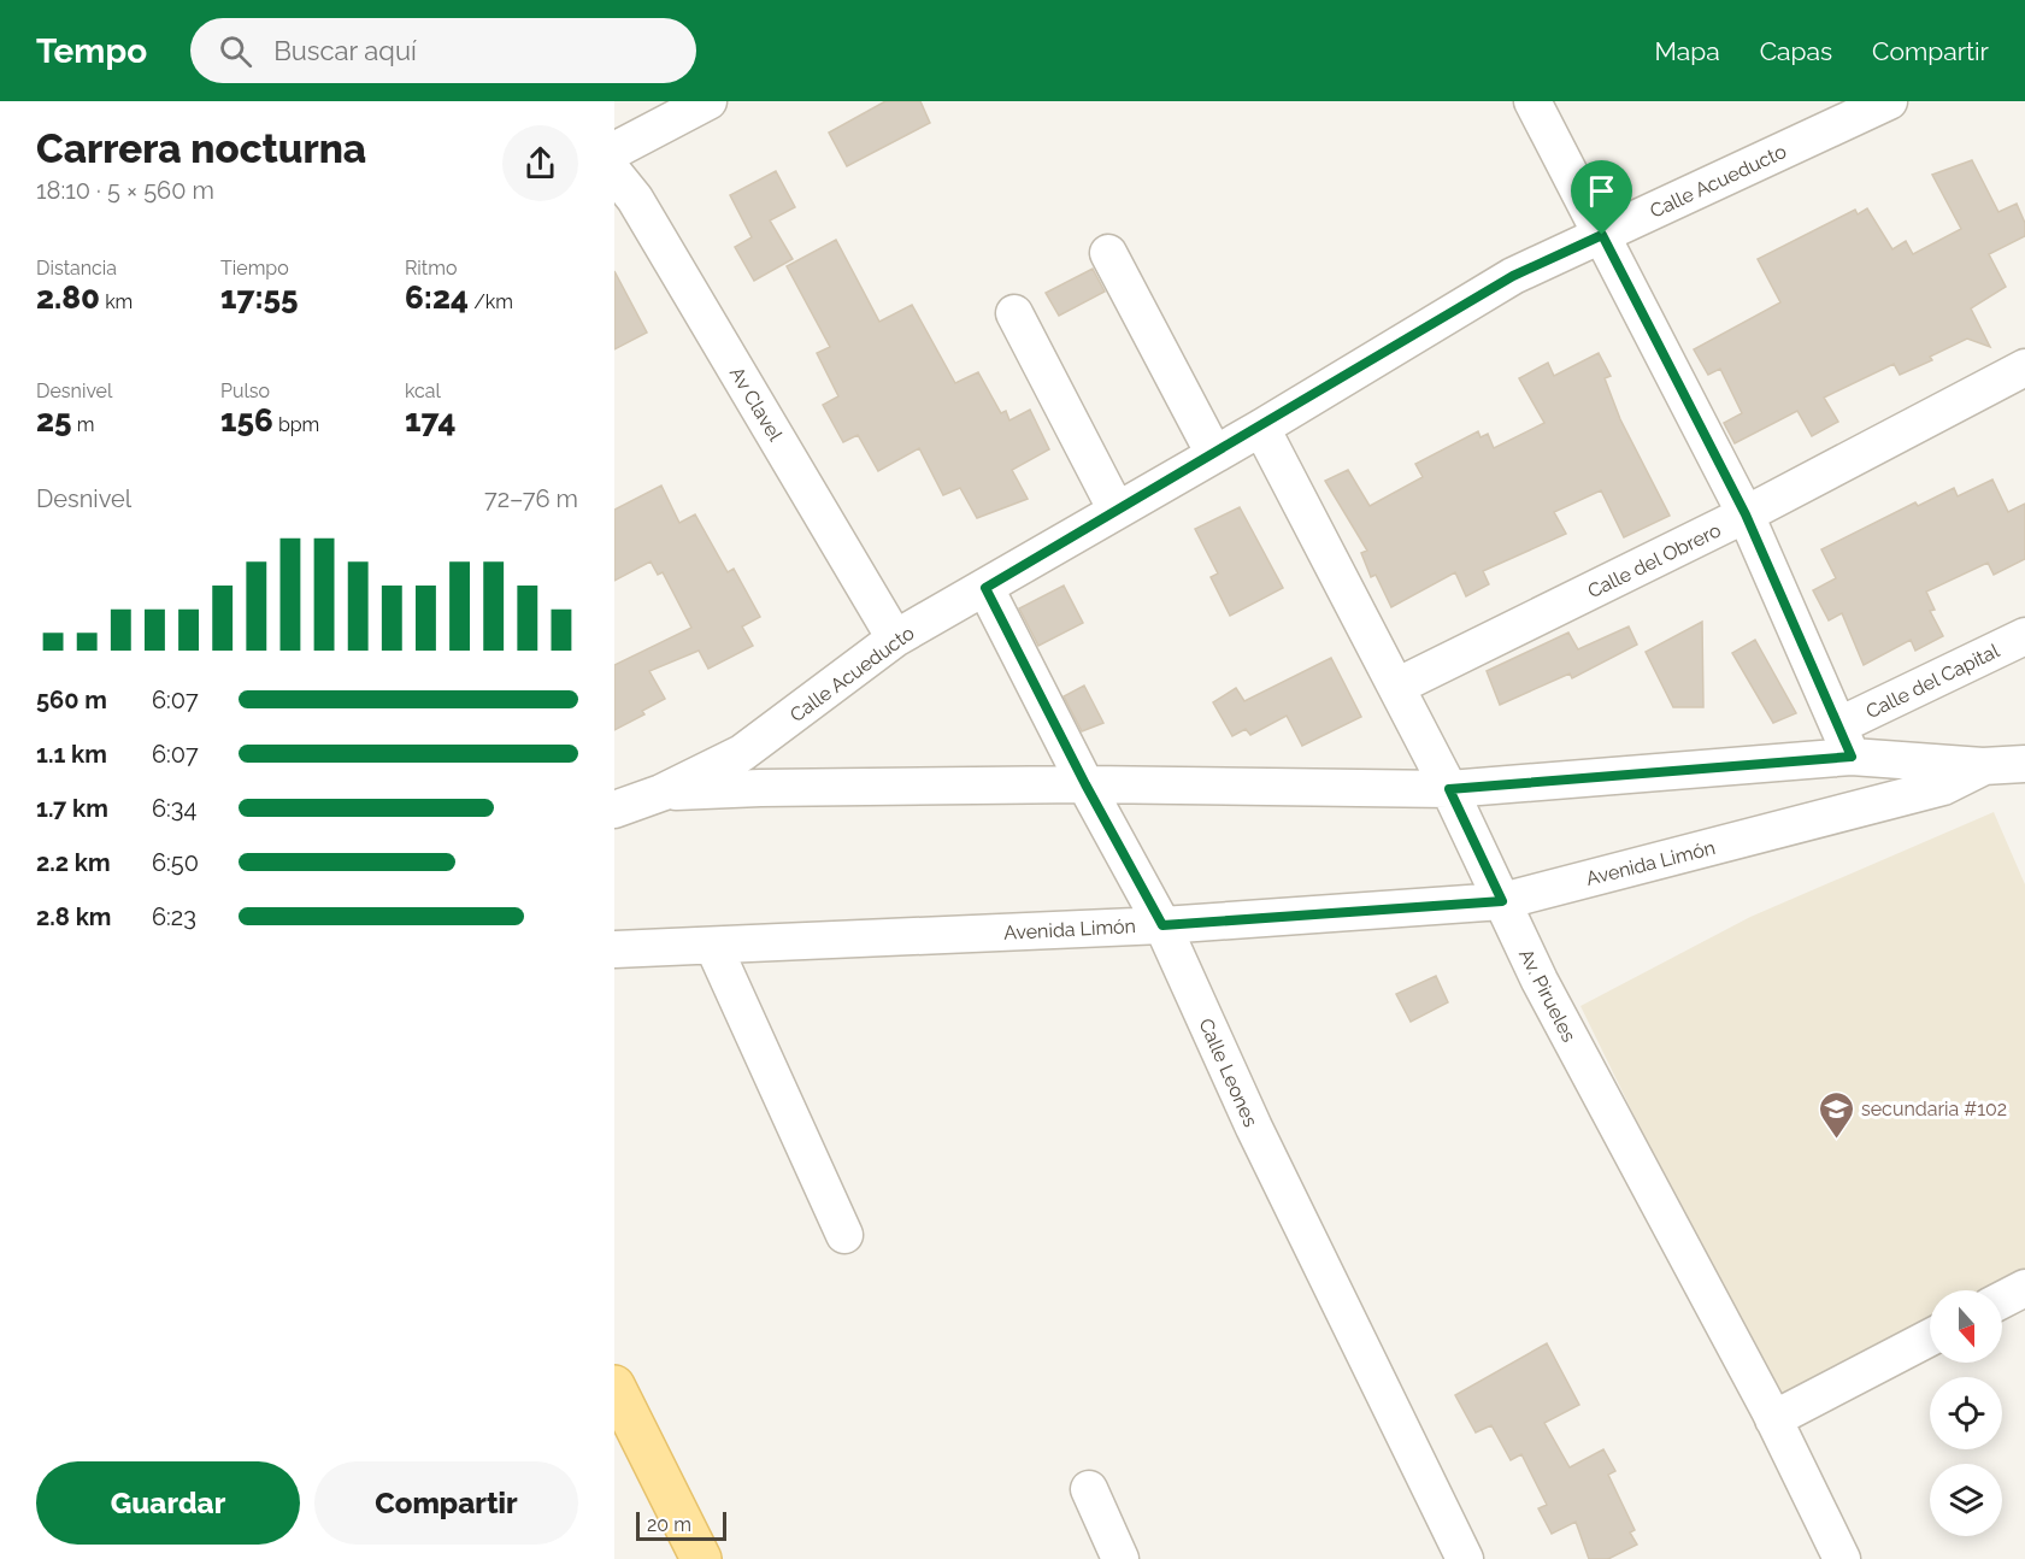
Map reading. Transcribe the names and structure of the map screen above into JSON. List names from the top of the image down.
{
  "streets": {
    "street": [
      "Calle Acueducto",
      "Av Clavel",
      "Calle del Obrero",
      "Calle del Capital",
      "Avenida Limón",
      "Av. Pirueles",
      "Calle Leones"
    ]
  },
  "crossings": [
    ["Calle Acueducto", "Av Clavel"],
    ["Calle Acueducto", "Av. Pirueles"],
    ["Calle Acueducto", "Calle Leones"],
    ["Calle del Obrero", "Av. Pirueles"],
    ["Avenida Limón", "Av. Pirueles"],
    ["Avenida Limón", "Calle Leones"]
  ],
  "places": {
    "school or university": ["secundaria #102"]
  },
  "scale_bar": "20 m",
  "north": "bottom",
  "page": {
    "header": "Tempo",
    "search": "Buscar aquí",
    "nav": ["Mapa", "Capas", "Compartir"],
    "heading": ["Carrera nocturna", "18:10 · 5 × 560 m"],
    "stats": [
      ["Distancia", "2.80 km"],
      ["Tiempo", "17:55"],
      ["Ritmo", "6:24 /km"],
      ["Desnivel", "25 m"],
      ["Pulso", "156 bpm"],
      ["kcal", "174"]
    ],
    "chart": ["Desnivel", "72–76 m"],
    "list": [
      {
        "name": "560 m",
        "note": "6:07"
      },
      {
        "name": "1.1 km",
        "note": "6:07"
      },
      {
        "name": "1.7 km",
        "note": "6:34"
      },
      {
        "name": "2.2 km",
        "note": "6:50"
      },
      {
        "name": "2.8 km",
        "note": "6:23"
      }
    ],
    "buttons": ["Guardar", "Compartir"],
    "scale": "20 m"
  }
}
